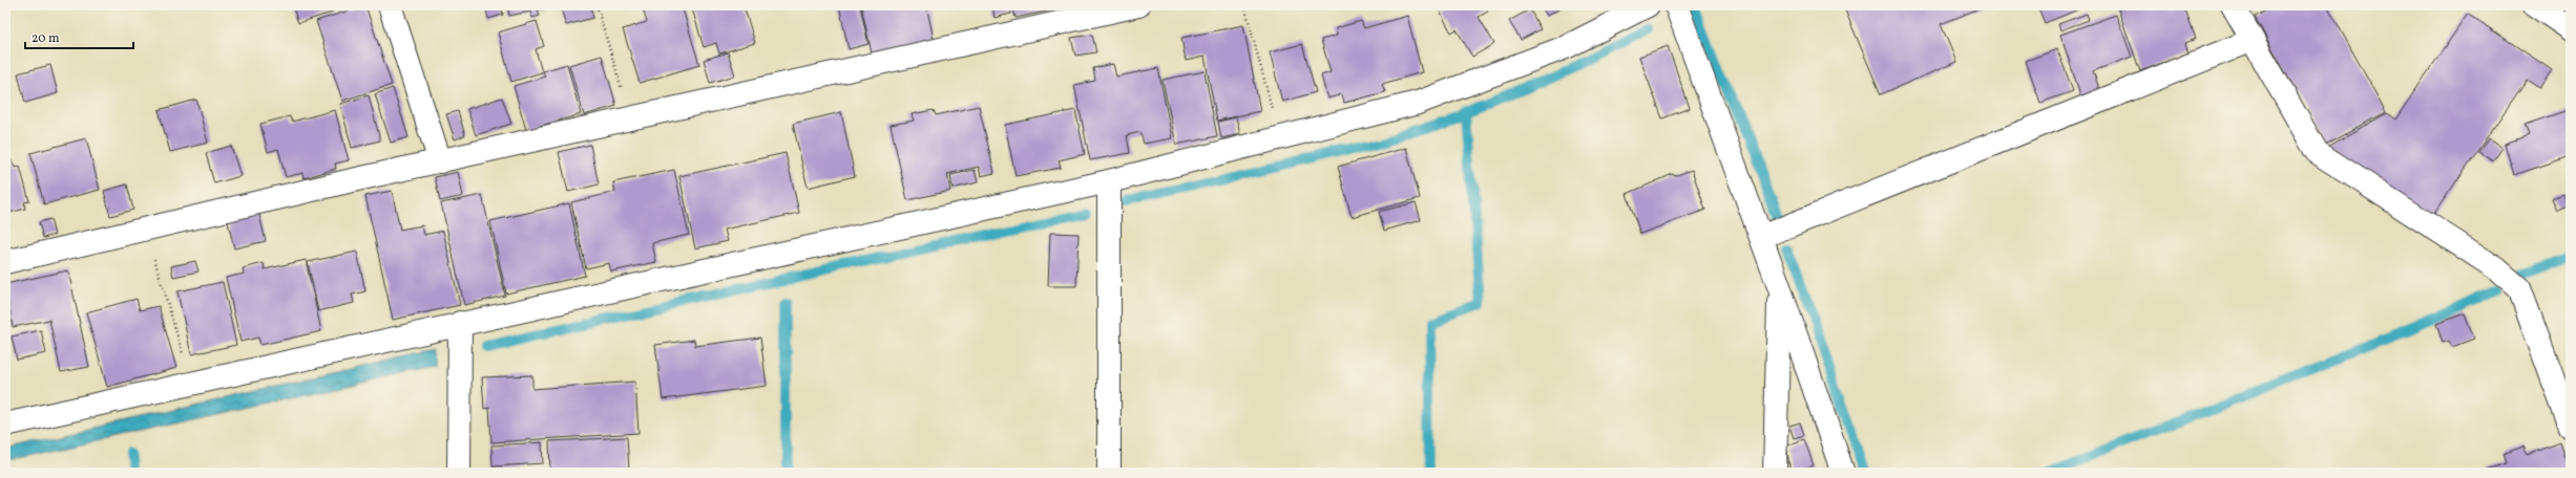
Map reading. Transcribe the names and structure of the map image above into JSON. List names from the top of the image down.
{
  "scale_bar": "20 m"
}
